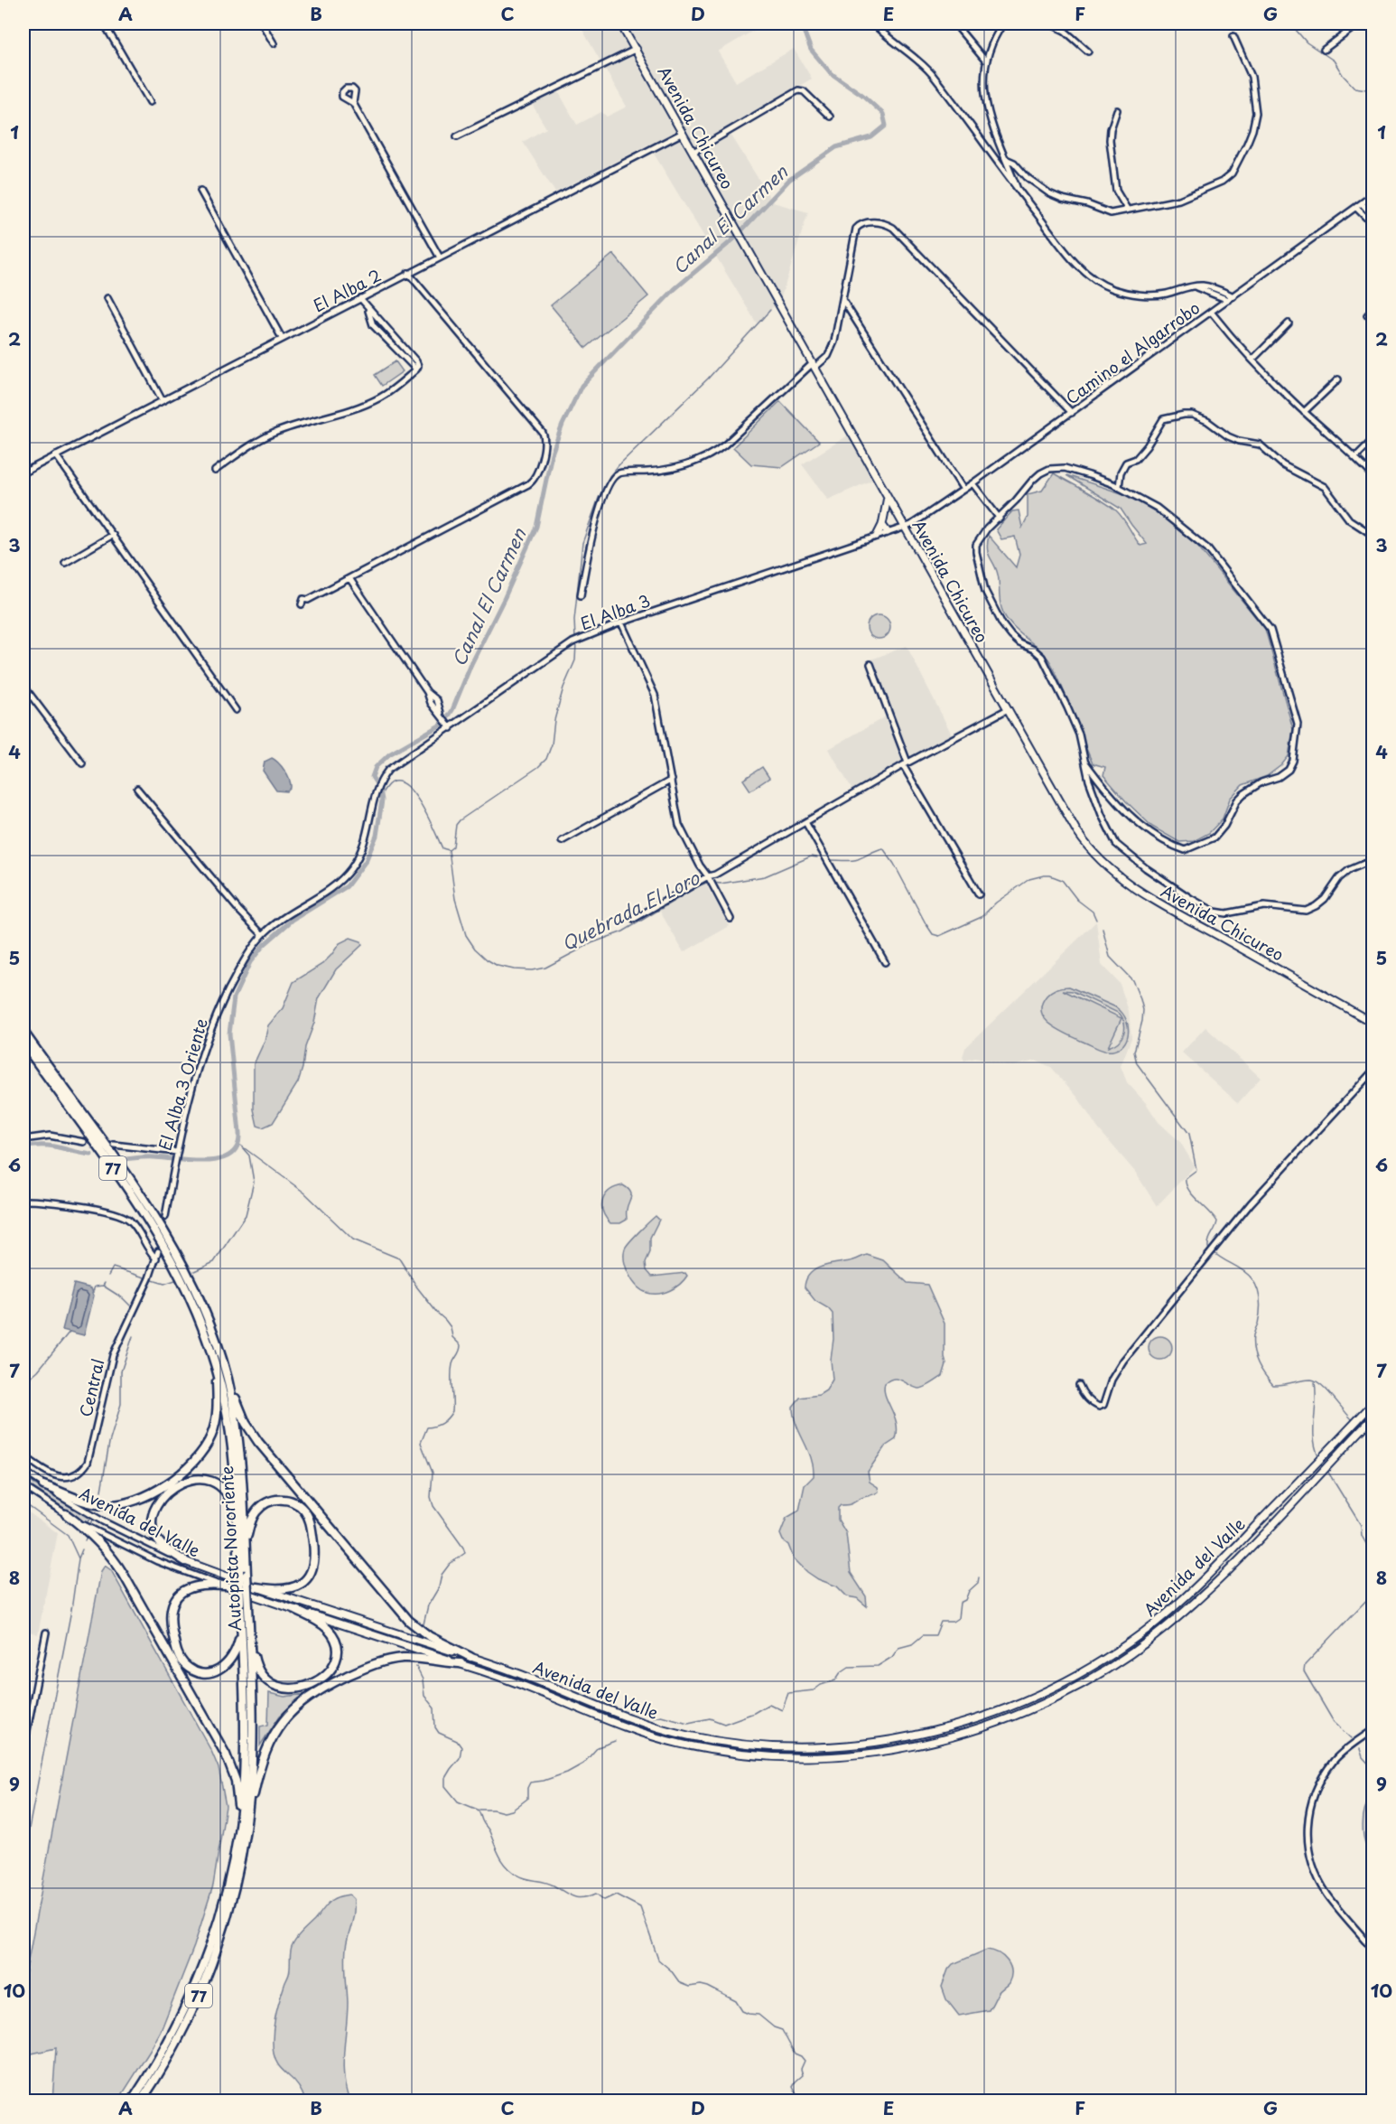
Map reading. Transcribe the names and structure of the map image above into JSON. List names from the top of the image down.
{
  "streets": {
    "highway": ["77", "Autopista Nororiente"],
    "main road": ["Avenida Chicureo", "Avenida del Valle"],
    "street": [
      "El Alba 2",
      "Camino el Algarrobo",
      "El Alba 3",
      "El Alba 3 Oriente",
      "Central"
    ]
  },
  "crossings": [
    ["Avenida Chicureo", "El Alba 2"],
    ["Avenida Chicureo", "Camino el Algarrobo"],
    ["Avenida Chicureo", "El Alba 3"],
    ["Camino el Algarrobo", "El Alba 3"],
    ["El Alba 3", "El Alba 3 Oriente"]
  ],
  "water": ["Canal El Carmen", "Quebrada El Loro"],
  "grid": {
    "columns": [
      "A",
      "B",
      "C",
      "D",
      "E",
      "F",
      "G"
    ],
    "rows": [
      "1",
      "2",
      "3",
      "4",
      "5",
      "6",
      "7",
      "8",
      "9",
      "10"
    ]
  }
}
